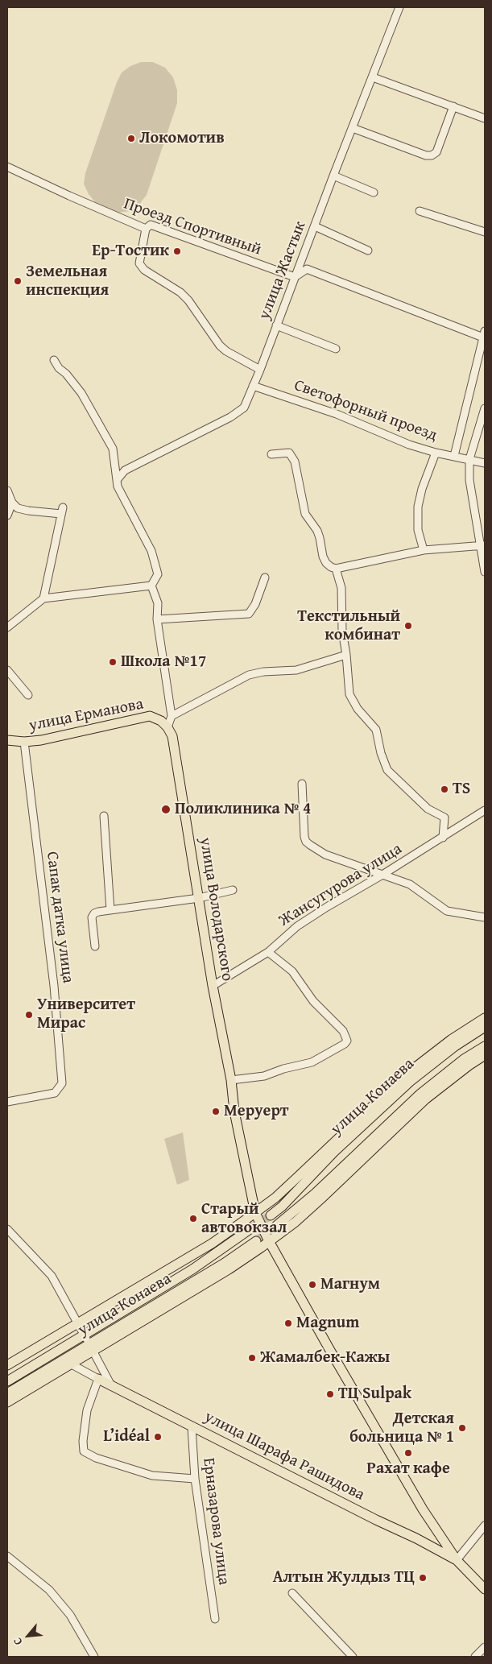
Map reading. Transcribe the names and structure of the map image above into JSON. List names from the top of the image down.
{
  "streets": {
    "main road": [
      "улица Ерманова",
      "улица Володарского",
      "улица Конаева",
      "улица Шарафа Рашидова"
    ],
    "street": [
      "Проезд Спортивный",
      "улица Жастык",
      "Светофорный проезд",
      "Жансугурова улица",
      "Сапак датка улица",
      "Ерназарова улица"
    ]
  },
  "crossings": [
    ["Проезд Спортивный", "улица Жастык"],
    ["улица Жастык", "Светофорный проезд"],
    ["улица Ерманова", "улица Володарского"],
    ["улица Ерманова", "Сапак датка улица"],
    ["Жансугурова улица", "улица Володарского"],
    ["улица Володарского", "улица Шарафа Рашидова"],
    ["улица Шарафа Рашидова", "Ерназарова улица"]
  ],
  "places": [
    "Локомотив",
    "Ер-Тостик",
    "Земельная инспекция",
    "Текстильный комбинат",
    "Школа №17",
    "TS",
    "Поликлиника № 4",
    "Университет Мирас",
    "Меруерт",
    "Старый автовокзал",
    "Магнум",
    "Magnum",
    "Жамалбек-Кажы",
    "ТЦ Sulpak",
    "Детская больница № 1",
    "L’idéal",
    "Рахат кафе",
    "Алтын Жулдыз ТЦ"
  ],
  "north": "bottom left"
}
